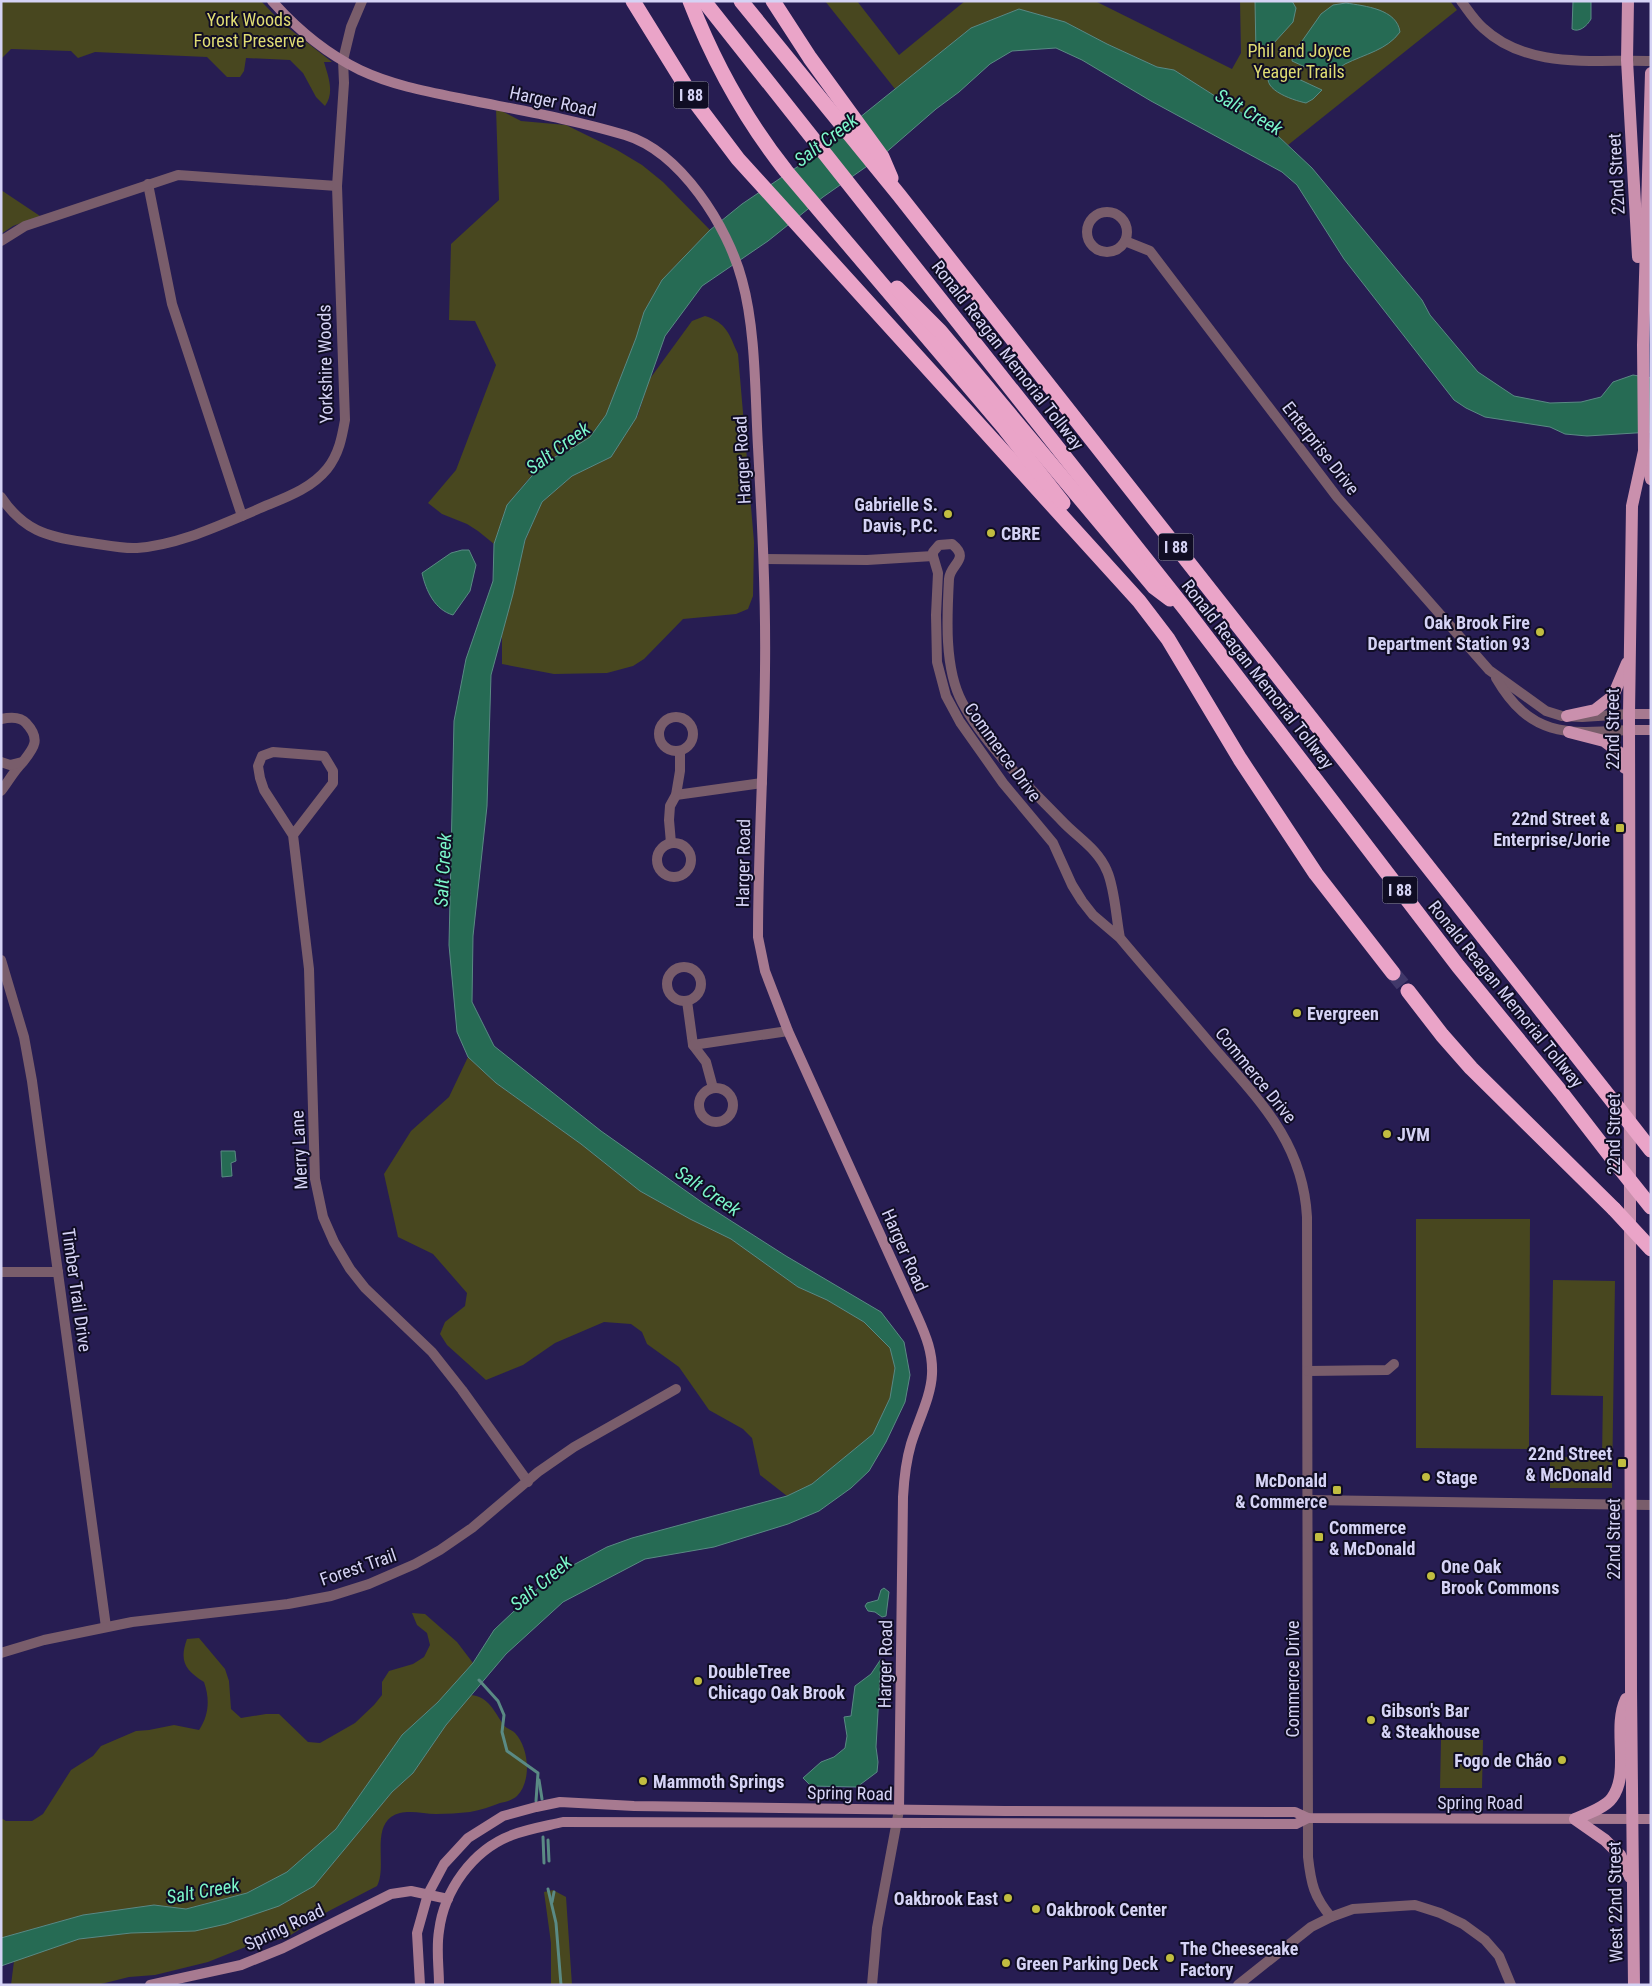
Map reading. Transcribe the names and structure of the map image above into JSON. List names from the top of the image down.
{
  "streets": {
    "highway": ["I 88", "Ronald Reagan Memorial Tollway"],
    "main road": ["22nd Street", "West 22nd Street"],
    "street": [
      "Harger Road",
      "Yorkshire Woods",
      "Enterprise Drive",
      "Commerce Drive",
      "Merry Lane",
      "Timber Trail Drive",
      "Forest Trail",
      "Spring Road"
    ]
  },
  "crossings": [
    ["Harger Road", "Yorkshire Woods"],
    ["Harger Road", "Commerce Drive"],
    ["Harger Road", "Spring Road"],
    ["22nd Street", "Enterprise Drive"],
    ["22nd Street", "Spring Road"],
    ["22nd Street", "West 22nd Street"],
    ["Commerce Drive", "Spring Road"],
    ["Merry Lane", "Forest Trail"],
    ["Timber Trail Drive", "Forest Trail"],
    ["Spring Road", "West 22nd Street"]
  ],
  "water": ["Salt Creek"],
  "parks": ["York Woods Forest Preserve", "Phil and Joyce Yeager Trails"],
  "places": {
    "other": [
      "Gabrielle S. Davis, P.C.",
      "CBRE",
      "Oak Brook Fire Department Station 93",
      "Evergreen",
      "JVM",
      "Stage",
      "One Oak Brook Commons",
      "DoubleTree Chicago Oak Brook",
      "Gibson's Bar & Steakhouse",
      "Fogo de Chão",
      "Mammoth Springs",
      "Oakbrook East",
      "Oakbrook Center",
      "The Cheesecake Factory",
      "Green Parking Deck"
    ],
    "transit": [
      "22nd Street & Enterprise/Jorie",
      "22nd Street & McDonald",
      "McDonald & Commerce",
      "Commerce & McDonald"
    ]
  }
}
